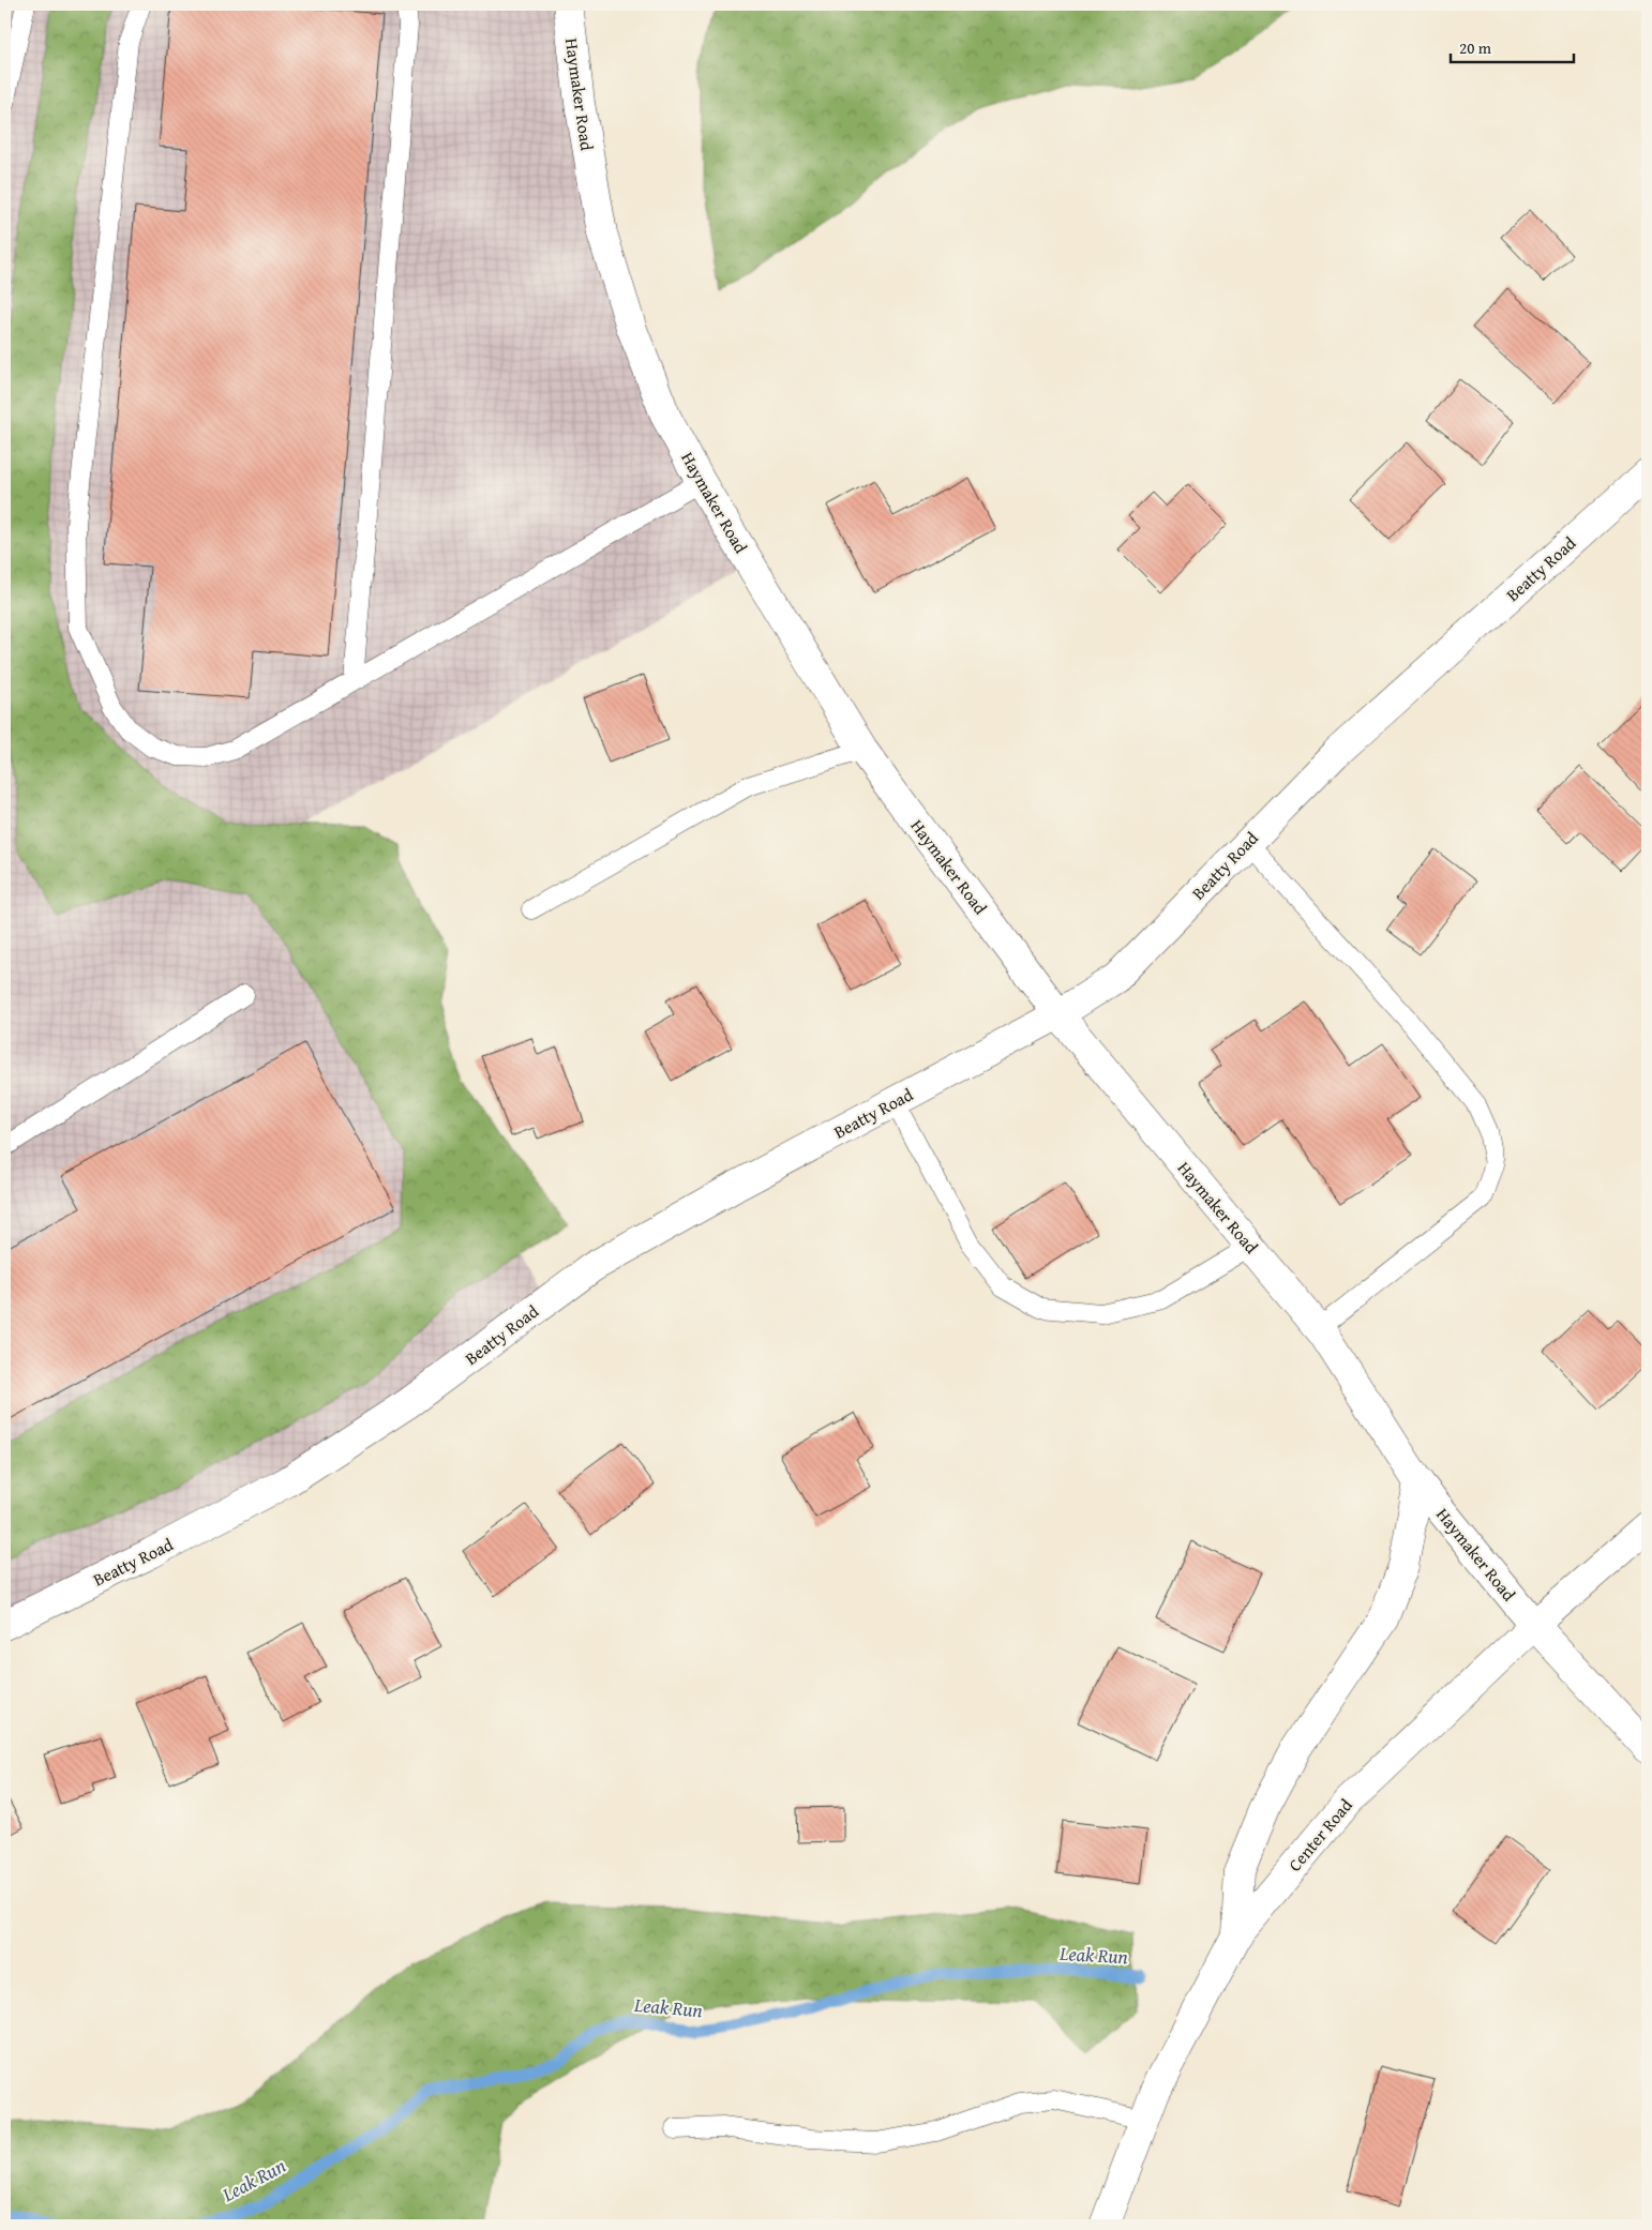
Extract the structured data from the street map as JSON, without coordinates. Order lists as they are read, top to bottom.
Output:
{
  "streets": {
    "street": ["Haymaker Road", "Beatty Road", "Center Road"]
  },
  "crossings": [
    ["Haymaker Road", "Beatty Road"],
    ["Haymaker Road", "Center Road"]
  ],
  "water": ["Leak Run"],
  "scale_bar": "20 m"
}
